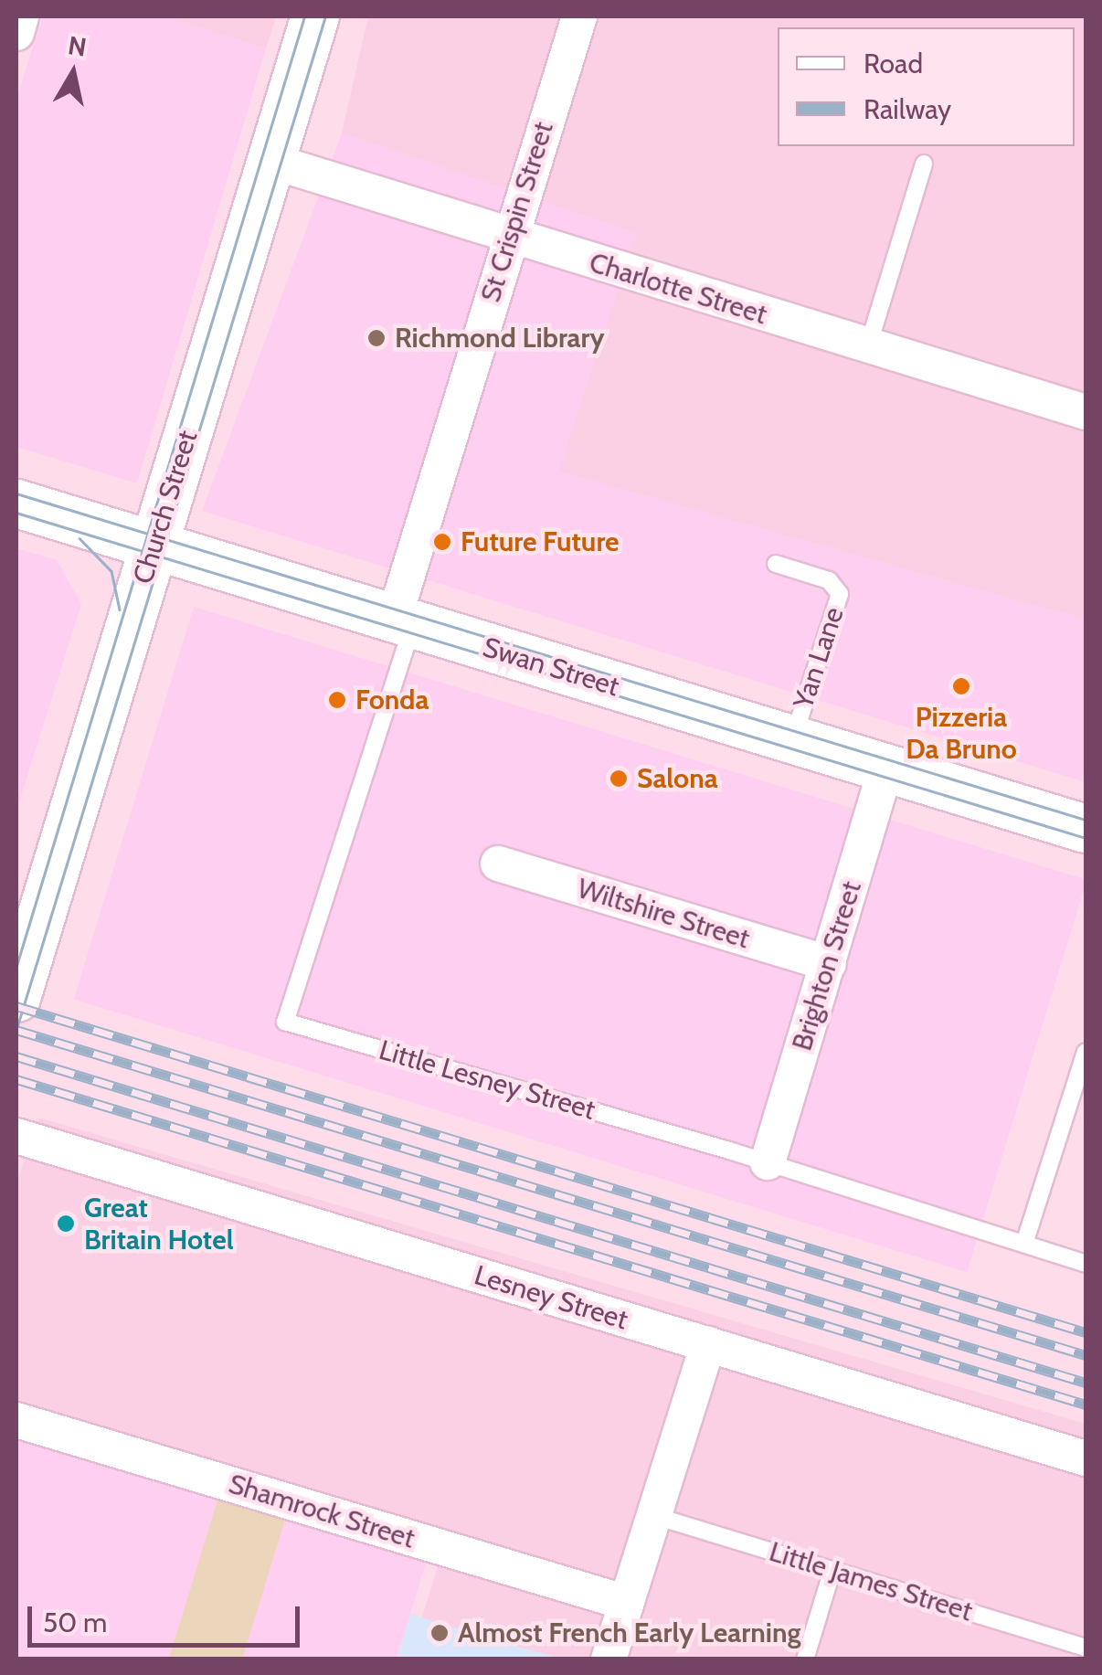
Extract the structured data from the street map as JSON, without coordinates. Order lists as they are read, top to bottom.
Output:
{
  "streets": {
    "main road": ["Church Street", "Swan Street"],
    "street": [
      "St Crispin Street",
      "Charlotte Street",
      "Wiltshire Street",
      "Brighton Street",
      "Lesney Street",
      "Shamrock Street"
    ],
    "lane": ["Yan Lane", "Little Lesney Street", "Little James Street"]
  },
  "crossings": [
    ["St Crispin Street", "Charlotte Street"],
    ["St Crispin Street", "Swan Street"],
    ["St Crispin Street", "Little Lesney Street"],
    ["Charlotte Street", "Church Street"],
    ["Church Street", "Swan Street"],
    ["Yan Lane", "Swan Street"],
    ["Swan Street", "Brighton Street"],
    ["Swan Street", "Little Lesney Street"],
    ["Wiltshire Street", "Brighton Street"],
    ["Brighton Street", "Little Lesney Street"]
  ],
  "places": [
    "Richmond Library",
    "Future Future",
    "Pizzeria Da Bruno",
    "Fonda",
    "Salona",
    "Great Britain Hotel",
    "Almost French Early Learning"
  ],
  "legend": ["Road", "Railway"],
  "scale_bar": "50 m",
  "north": "top"
}
